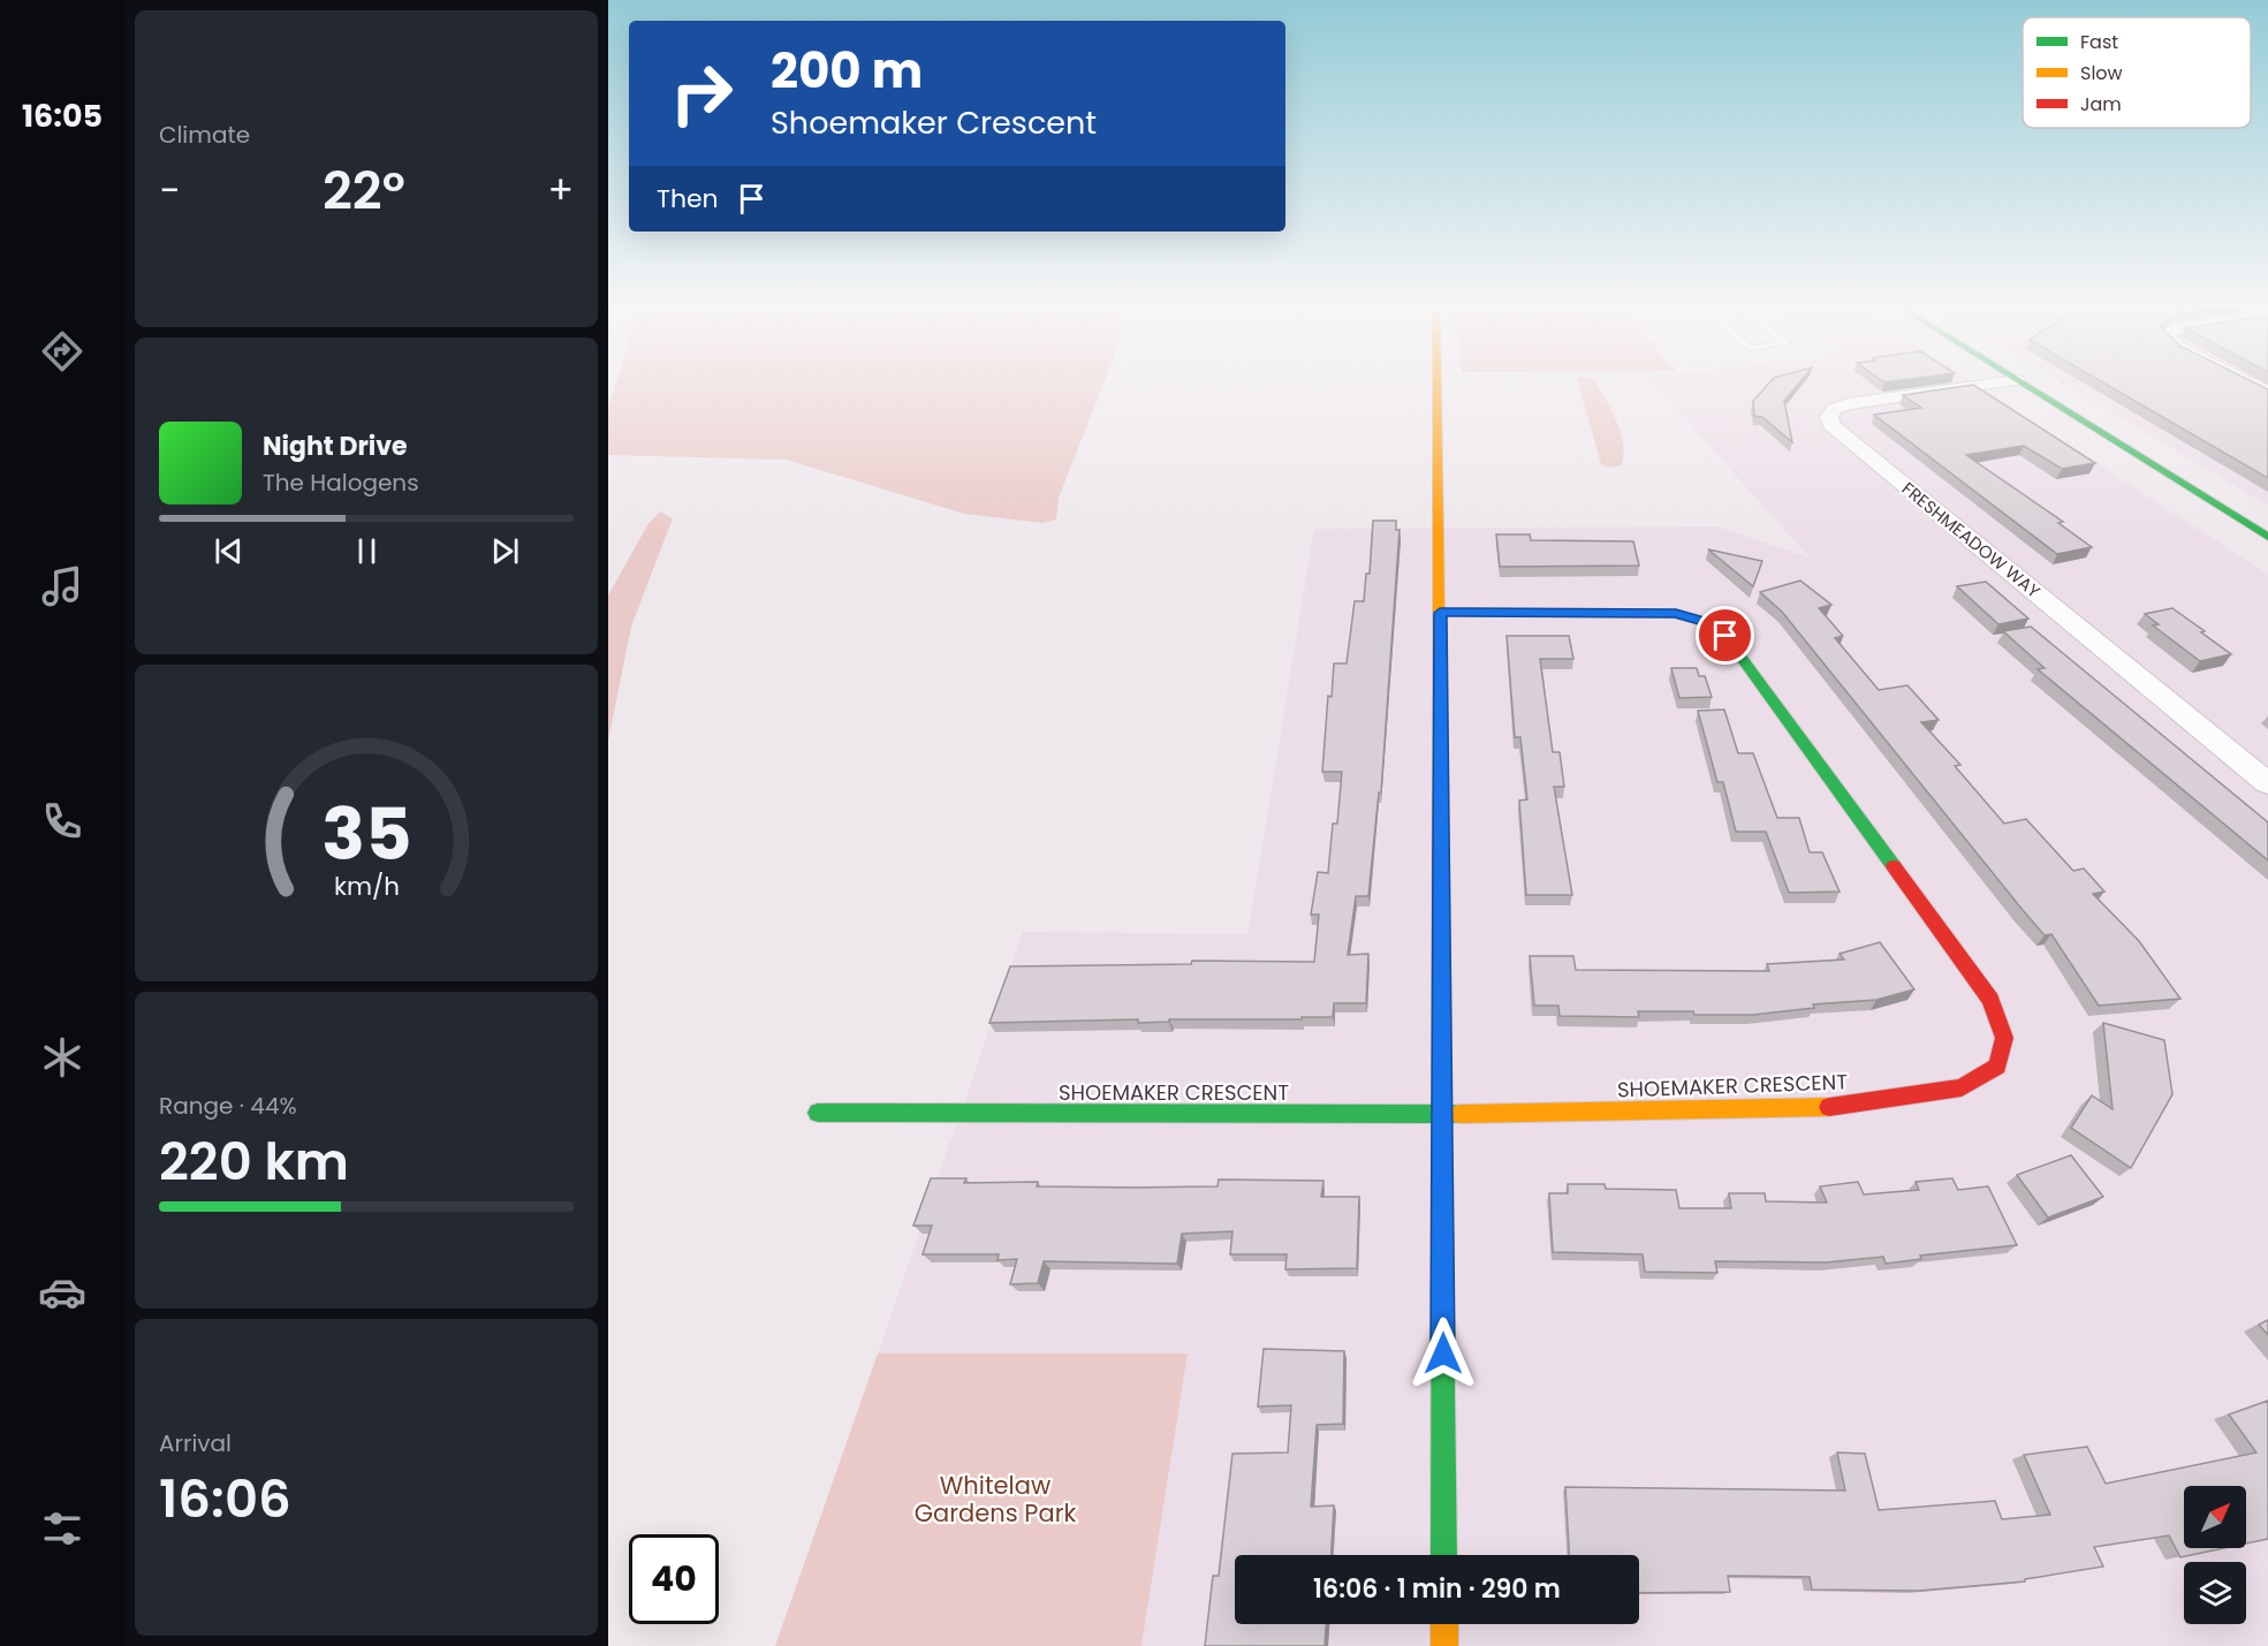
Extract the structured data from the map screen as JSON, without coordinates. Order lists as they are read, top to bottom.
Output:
{
  "streets": {
    "street": ["FRESHMEADOW WAY", "SHOEMAKER CRESCENT"]
  },
  "parks": ["Whitelaw Gardens Park"],
  "legend": ["Fast", "Slow", "Jam"],
  "north": "top right",
  "page": {
    "tabs": "16:05",
    "tile": [
      "Climate",
      ["Range · 44%", "220 km"],
      ["Arrival", "16:06"]
    ],
    "turn": ["200 m", "Shoemaker Crescent"],
    "heat": ["−", "22°", "+"],
    "then": "Then",
    "song": ["Night Drive", "The Halogens"],
    "limit": "40",
    "trip": "16:06 · 1 min · 290 m",
    "gauge": ["35", "km/h"]
  }
}
